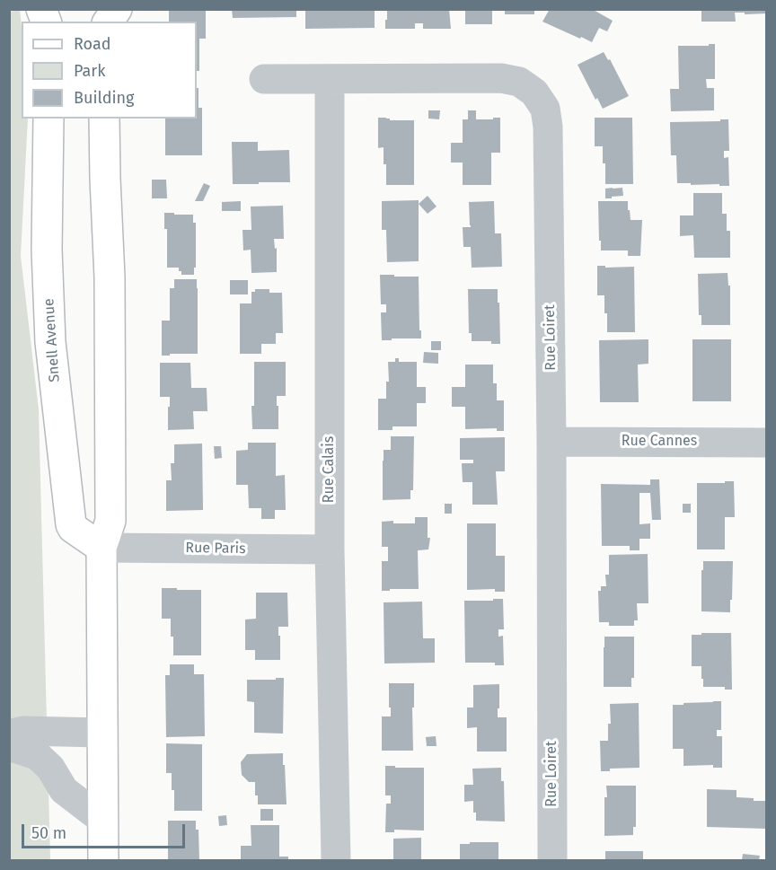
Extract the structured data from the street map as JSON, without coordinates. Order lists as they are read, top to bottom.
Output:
{
  "streets": {
    "main road": ["Snell Avenue"],
    "street": [
      "Rue Loiret",
      "Rue Cannes",
      "Rue Calais",
      "Rue Paris"
    ]
  },
  "crossings": [
    ["Rue Loiret", "Rue Cannes"],
    ["Rue Loiret", "Rue Calais"],
    ["Snell Avenue", "Rue Paris"],
    ["Rue Calais", "Rue Paris"]
  ],
  "legend": ["Road", "Park", "Building"],
  "scale_bar": "50 m"
}
